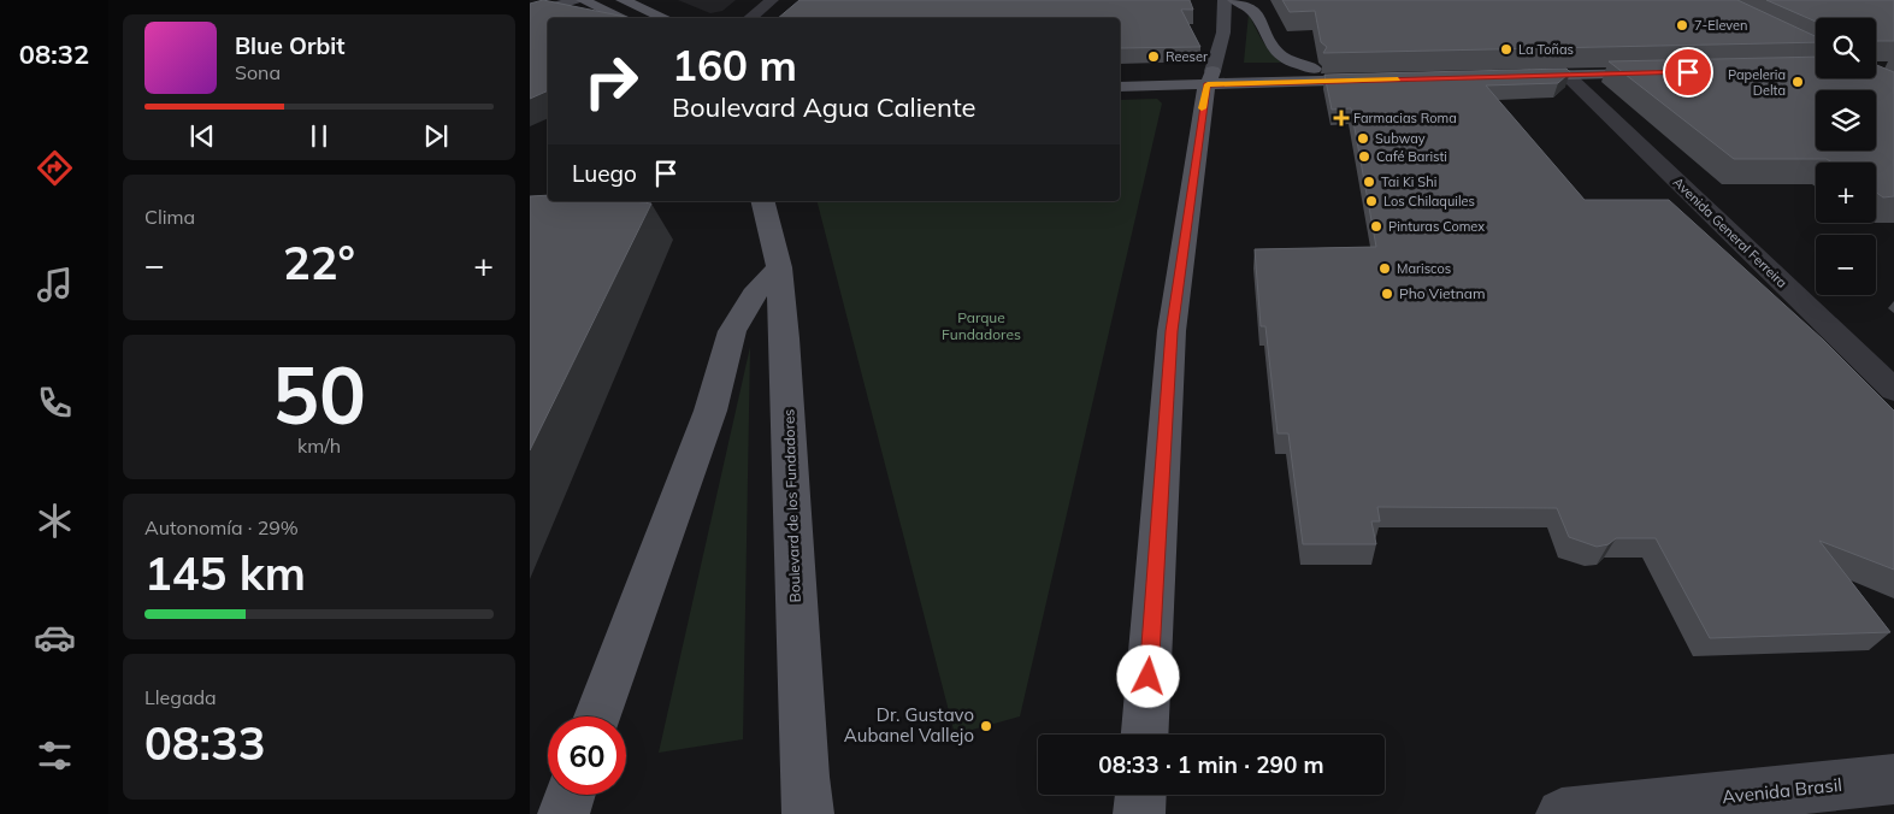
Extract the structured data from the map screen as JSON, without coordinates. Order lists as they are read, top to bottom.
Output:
{
  "streets": {
    "main road": ["Boulevard de los Fundadores", "Avenida Brasil"],
    "street": ["Avenida General Ferreira"]
  },
  "parks": ["Parque Fundadores"],
  "places": {
    "other": [
      "7-Eleven",
      "La Toñas",
      "Reeser",
      "Papeleria Delta",
      "Subway",
      "Café Baristi",
      "Tai Ki Shi",
      "Los Chilaquiles",
      "Pinturas Comex",
      "Mariscos",
      "Pho Vietnam",
      "Dr. Gustavo Aubanel Vallejo"
    ],
    "health": ["Farmacias Roma"]
  },
  "page": {
    "tabs": "08:32",
    "map_buttons": ["+", "−"],
    "turn": ["160 m", "Boulevard Agua Caliente"],
    "song": ["Blue Orbit", "Sona"],
    "then": "Luego",
    "tile": [
      "Clima",
      ["50", "km/h"],
      ["Autonomía · 29%", "145 km"],
      ["Llegada", "08:33"]
    ],
    "heat": ["−", "22°", "+"],
    "limit": "60",
    "trip": "08:33 · 1 min · 290 m"
  }
}
